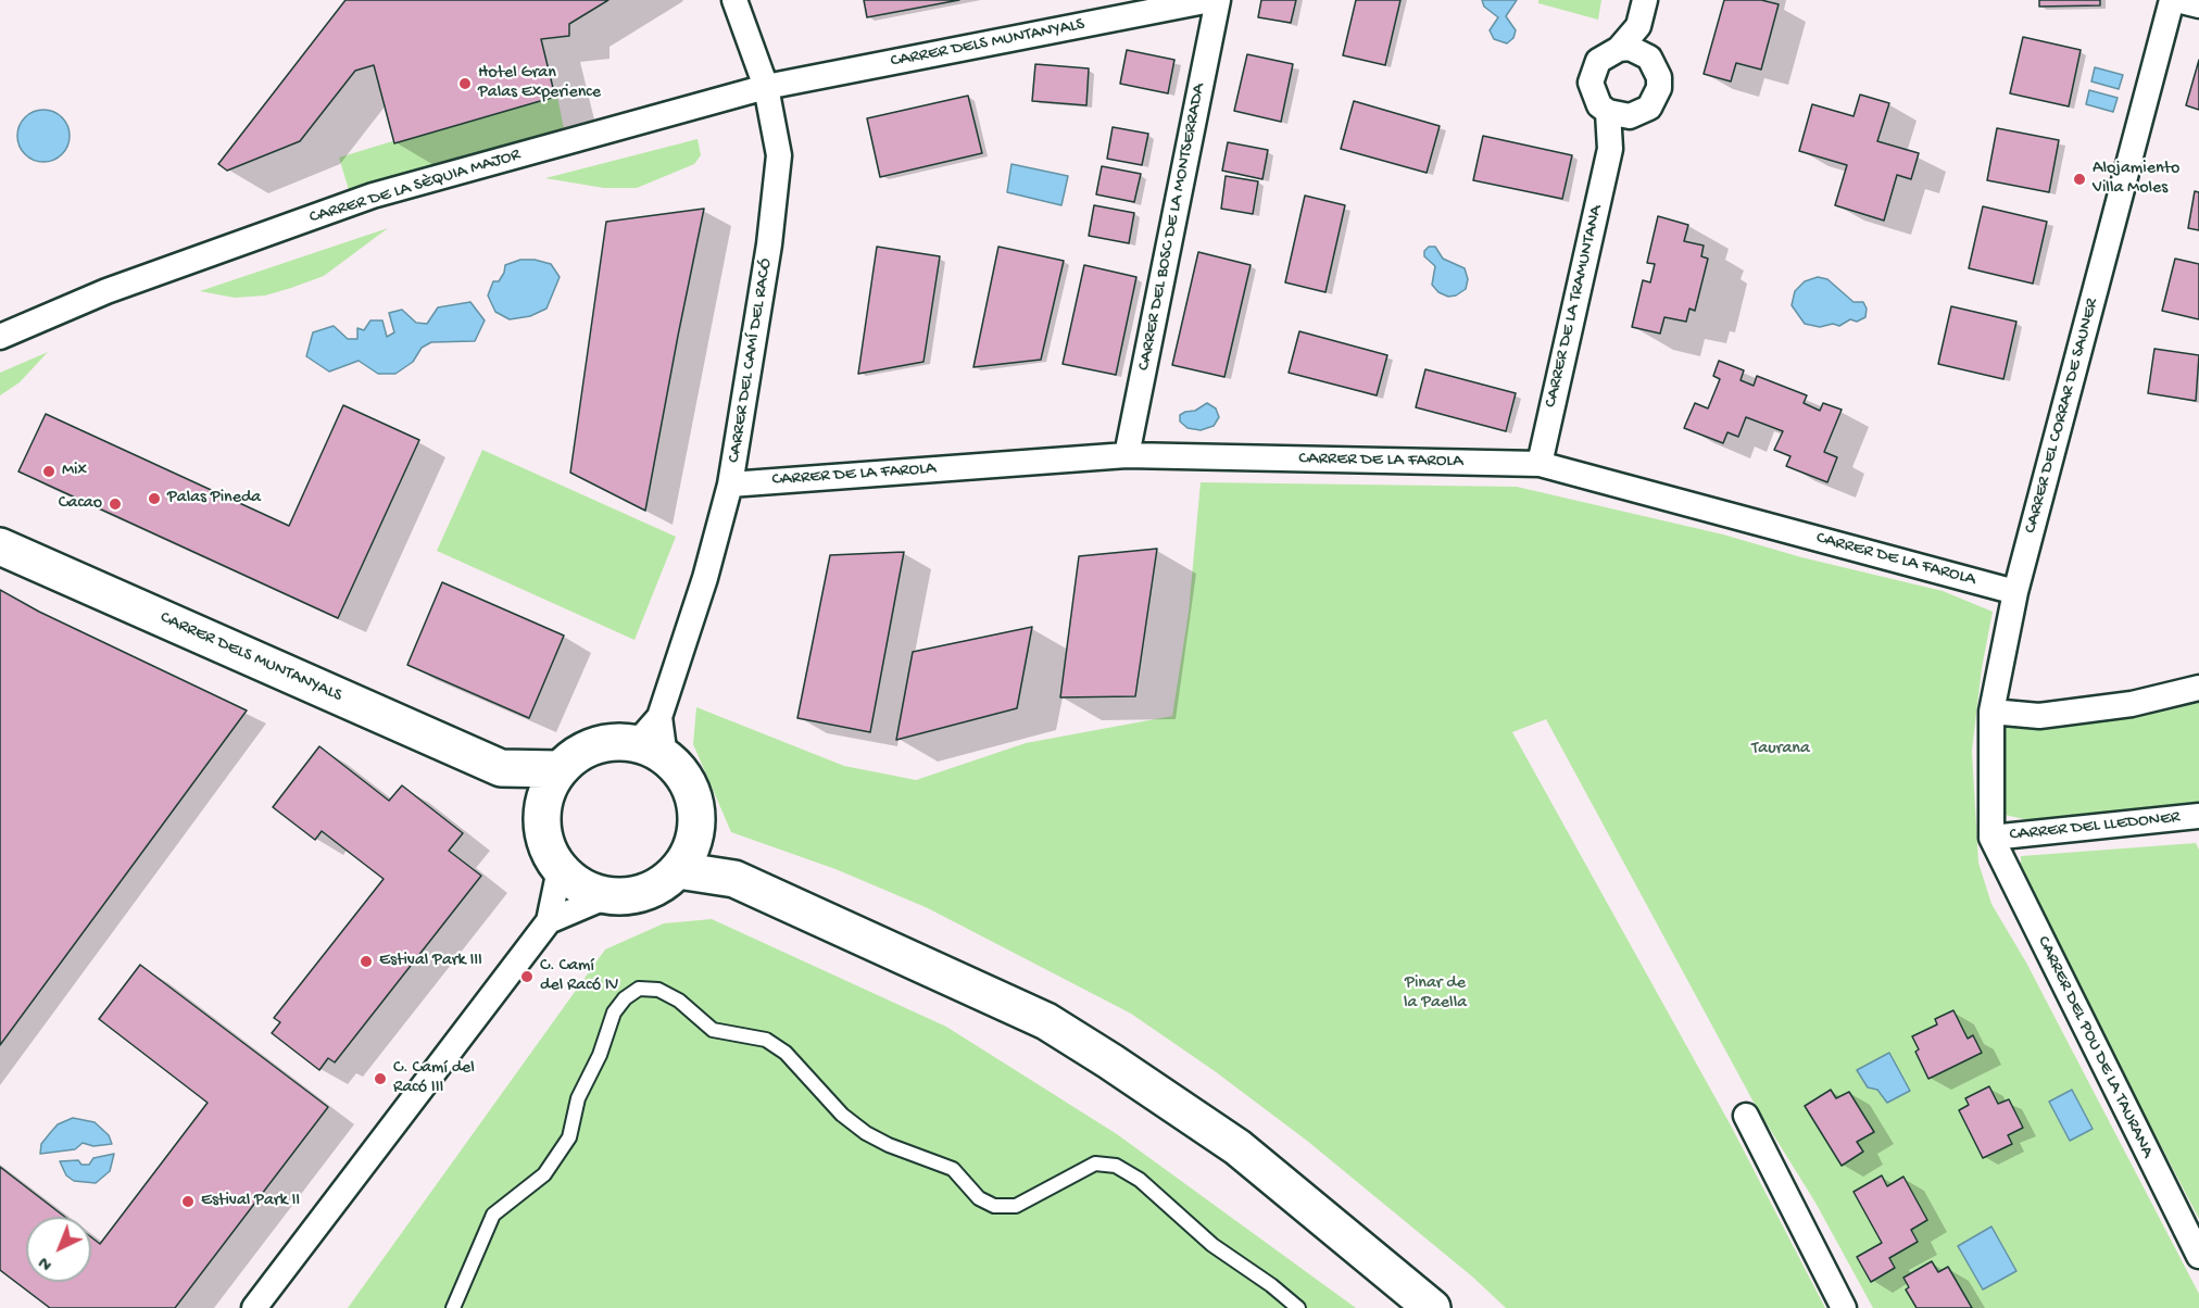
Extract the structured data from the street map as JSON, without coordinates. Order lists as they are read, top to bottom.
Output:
{
  "streets": {
    "street": [
      "CARRER DELS MUNTANYALS",
      "CARRER DE LA SÈQUIA MAJOR",
      "CARRER DEL BOSC DE LA MONTSERRADA",
      "CARRER DE LA TRAMUNTANA",
      "CARRER DEL CAMÍ DEL RACÓ",
      "CARRER DEL CORRAR DE SAUNER",
      "CARRER DE LA FAROLA",
      "CARRER DEL LLEDONER",
      "CARRER DEL POU DE LA TAURANA"
    ]
  },
  "crossings": [
    ["CARRER DELS MUNTANYALS", "CARRER DE LA SÈQUIA MAJOR"],
    ["CARRER DELS MUNTANYALS", "CARRER DEL CAMÍ DEL RACÓ"],
    ["CARRER DE LA SÈQUIA MAJOR", "CARRER DEL CAMÍ DEL RACÓ"],
    ["CARRER DEL BOSC DE LA MONTSERRADA", "CARRER DE LA FAROLA"],
    ["CARRER DE LA TRAMUNTANA", "CARRER DE LA FAROLA"],
    ["CARRER DEL CAMÍ DEL RACÓ", "CARRER DE LA FAROLA"],
    ["CARRER DEL CORRAR DE SAUNER", "CARRER DE LA FAROLA"],
    ["CARRER DEL CORRAR DE SAUNER", "CARRER DEL LLEDONER"],
    ["CARRER DEL CORRAR DE SAUNER", "CARRER DEL POU DE LA TAURANA"],
    ["CARRER DEL LLEDONER", "CARRER DEL POU DE LA TAURANA"]
  ],
  "parks": ["Taurana", "Pinar de la Paella"],
  "places": [
    "Hotel Gran Palas Experience",
    "Alojamiento Villa Moles",
    "Mix",
    "Palas Pineda",
    "Cacao",
    "Estival Park III",
    "C. Camí del Racó IV",
    "C. Camí del Racó III",
    "Estival Park II"
  ],
  "north": "bottom left"
}
